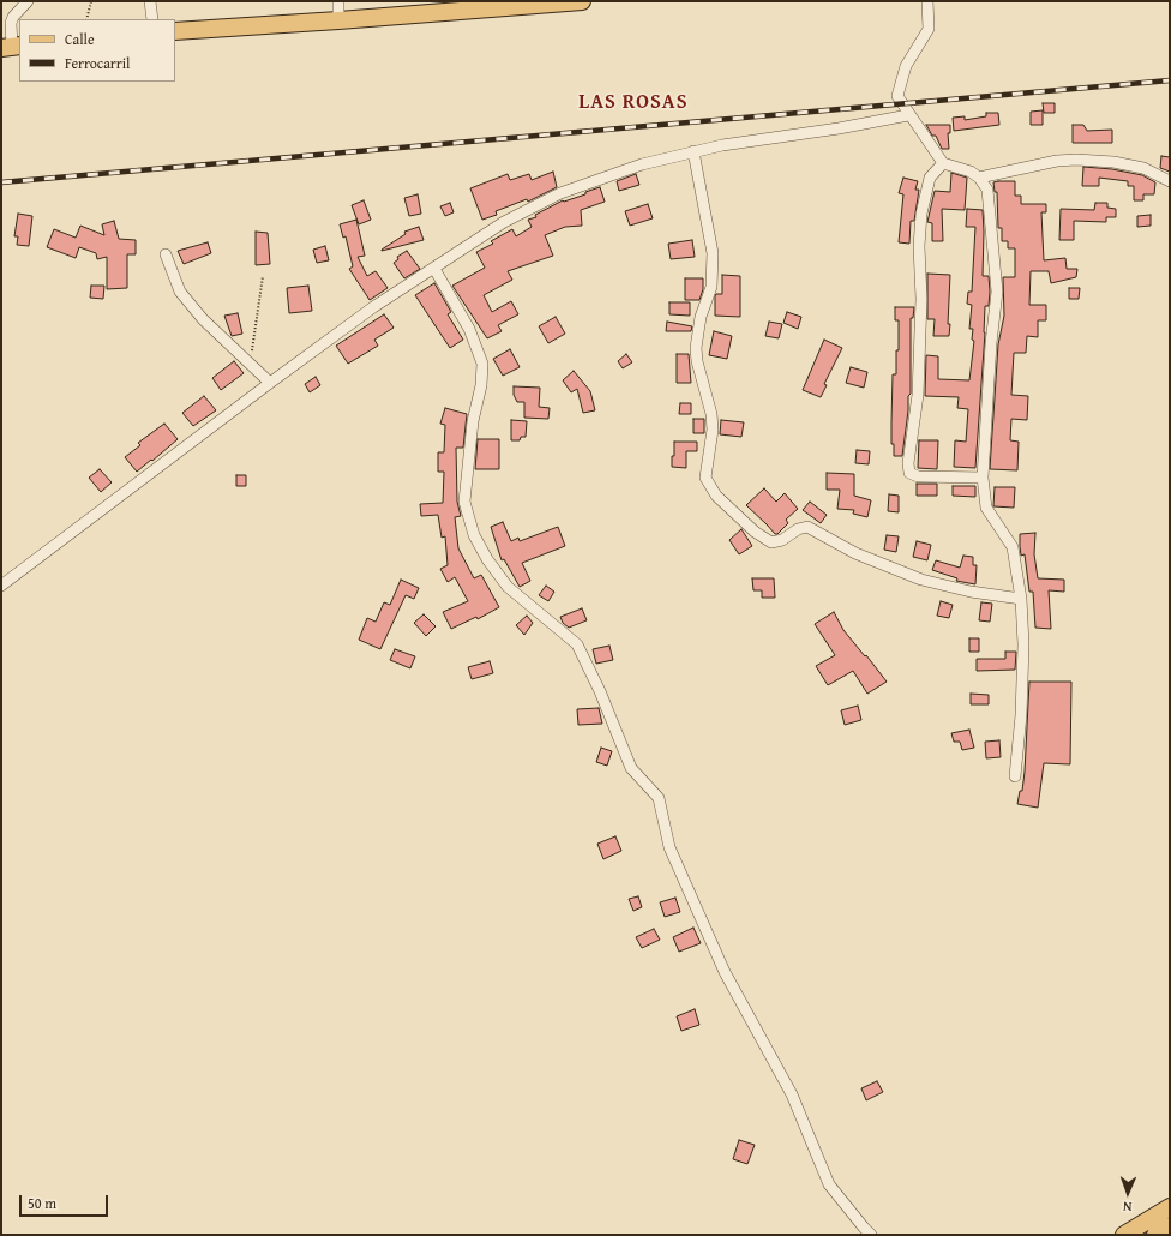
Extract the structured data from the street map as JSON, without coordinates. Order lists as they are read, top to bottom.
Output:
{
  "districts": ["LAS ROSAS"],
  "legend": ["Calle", "Ferrocarril"],
  "scale_bar": "50 m",
  "north": "bottom"
}
